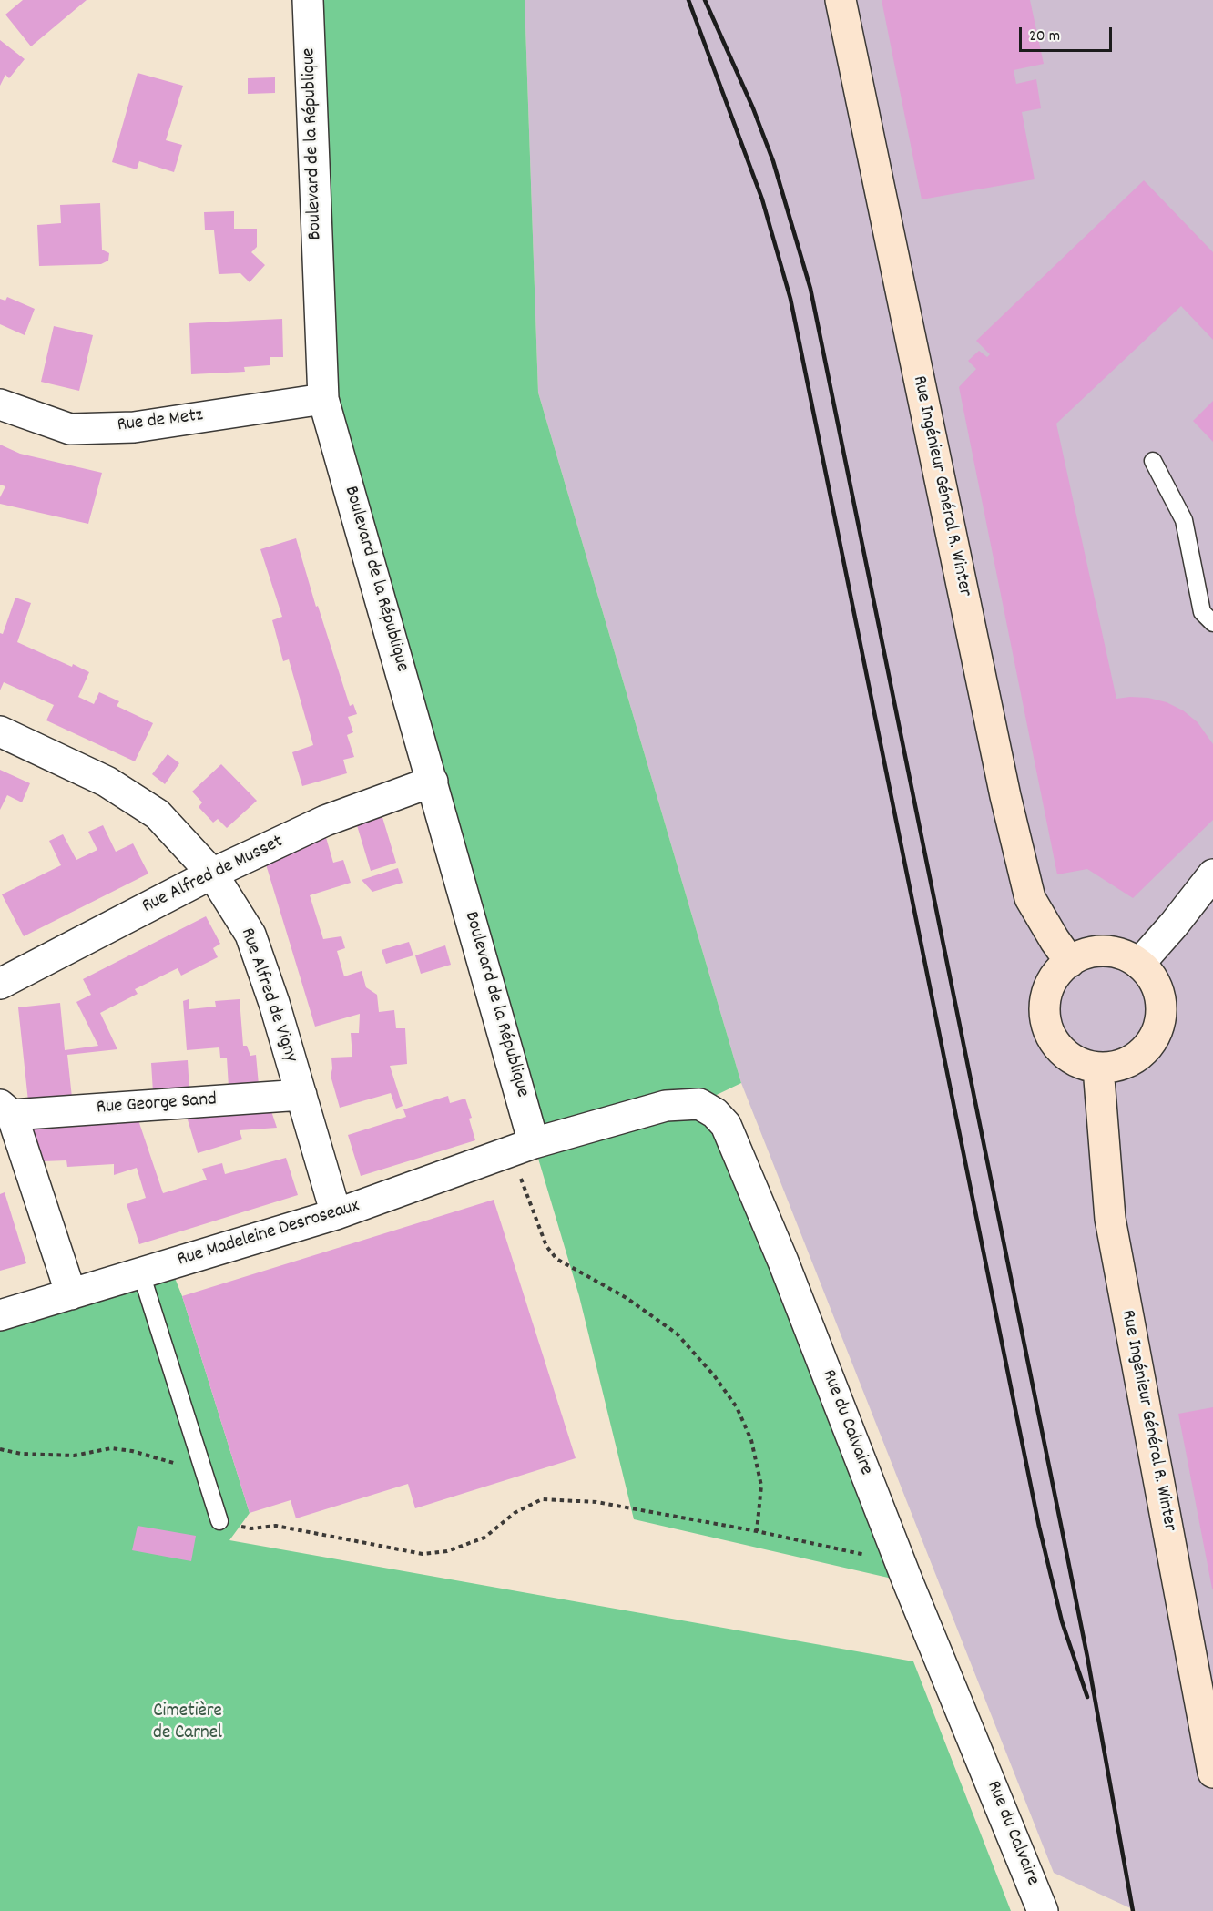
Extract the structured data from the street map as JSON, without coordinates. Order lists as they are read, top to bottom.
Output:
{
  "streets": {
    "street": [
      "Boulevard de la République",
      "Rue de Metz",
      "Rue Ingénieur Général R. Winter",
      "Rue Alfred de Musset",
      "Rue Alfred de Vigny",
      "Rue George Sand",
      "Rue Madeleine Desroseaux",
      "Rue du Calvaire"
    ]
  },
  "crossings": [
    ["Boulevard de la République", "Rue de Metz"],
    ["Boulevard de la République", "Rue Alfred de Musset"],
    ["Boulevard de la République", "Rue Madeleine Desroseaux"],
    ["Boulevard de la République", "Rue du Calvaire"],
    ["Rue Alfred de Musset", "Rue Alfred de Vigny"],
    ["Rue Alfred de Vigny", "Rue George Sand"],
    ["Rue Alfred de Vigny", "Rue Madeleine Desroseaux"],
    ["Rue Madeleine Desroseaux", "Rue du Calvaire"]
  ],
  "parks": ["Cimetière de Carnel"],
  "scale_bar": "20 m"
}
